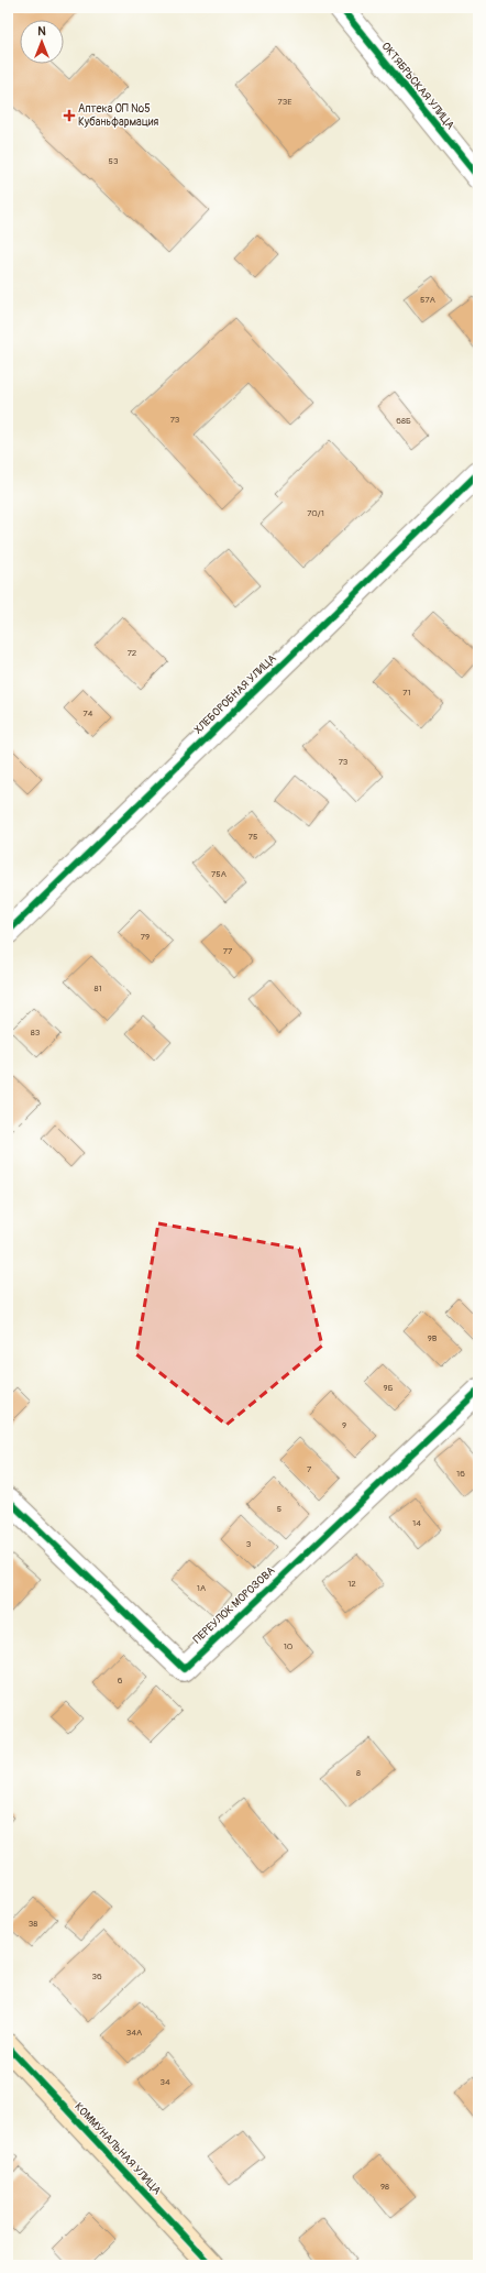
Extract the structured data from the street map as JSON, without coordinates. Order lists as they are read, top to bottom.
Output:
{
  "streets": {
    "street": [
      "ОКТЯБРЬСКАЯ УЛИЦА",
      "ХЛЕБОРОБНАЯ УЛИЦА",
      "ПЕРЕУЛОК МОРОЗОВА",
      "КОММУНАЛЬНАЯ УЛИЦА"
    ]
  },
  "places": {
    "health": ["Аптека ОП №5 Кубаньфармация"]
  },
  "house_numbers": [
    "73Е",
    "53",
    "57А",
    "73",
    "68Б",
    "70/1",
    "72",
    "71",
    "74",
    "73",
    "75",
    "75А",
    "79",
    "77",
    "81",
    "83",
    "9В",
    "9Б",
    "9",
    "7",
    "16",
    "5",
    "14",
    "3",
    "12",
    "1А",
    "10",
    "6",
    "8",
    "38",
    "36",
    "34А",
    "34",
    "98"
  ],
  "north": "top"
}
